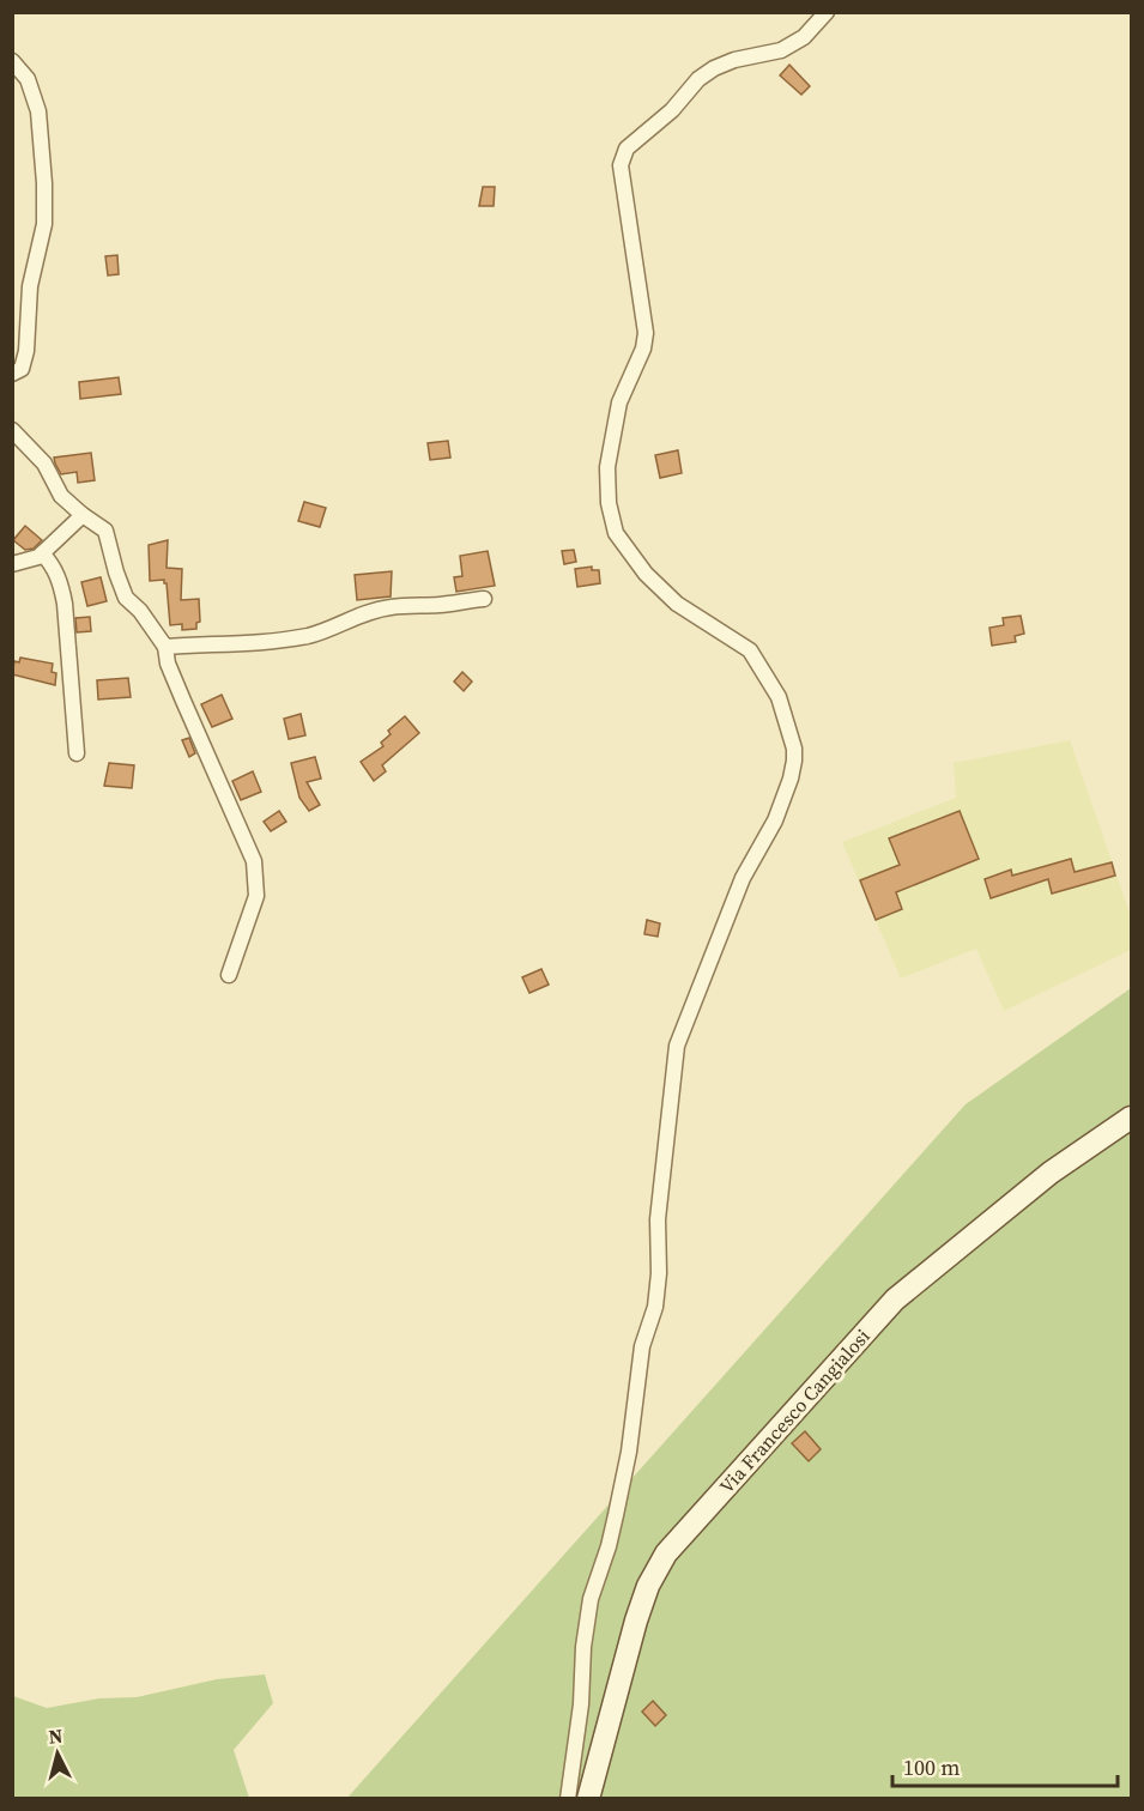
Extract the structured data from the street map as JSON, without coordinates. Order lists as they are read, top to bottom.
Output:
{
  "streets": {
    "street": ["Via Francesco Cangialosi"]
  },
  "scale_bar": "100 m",
  "north": "top"
}
